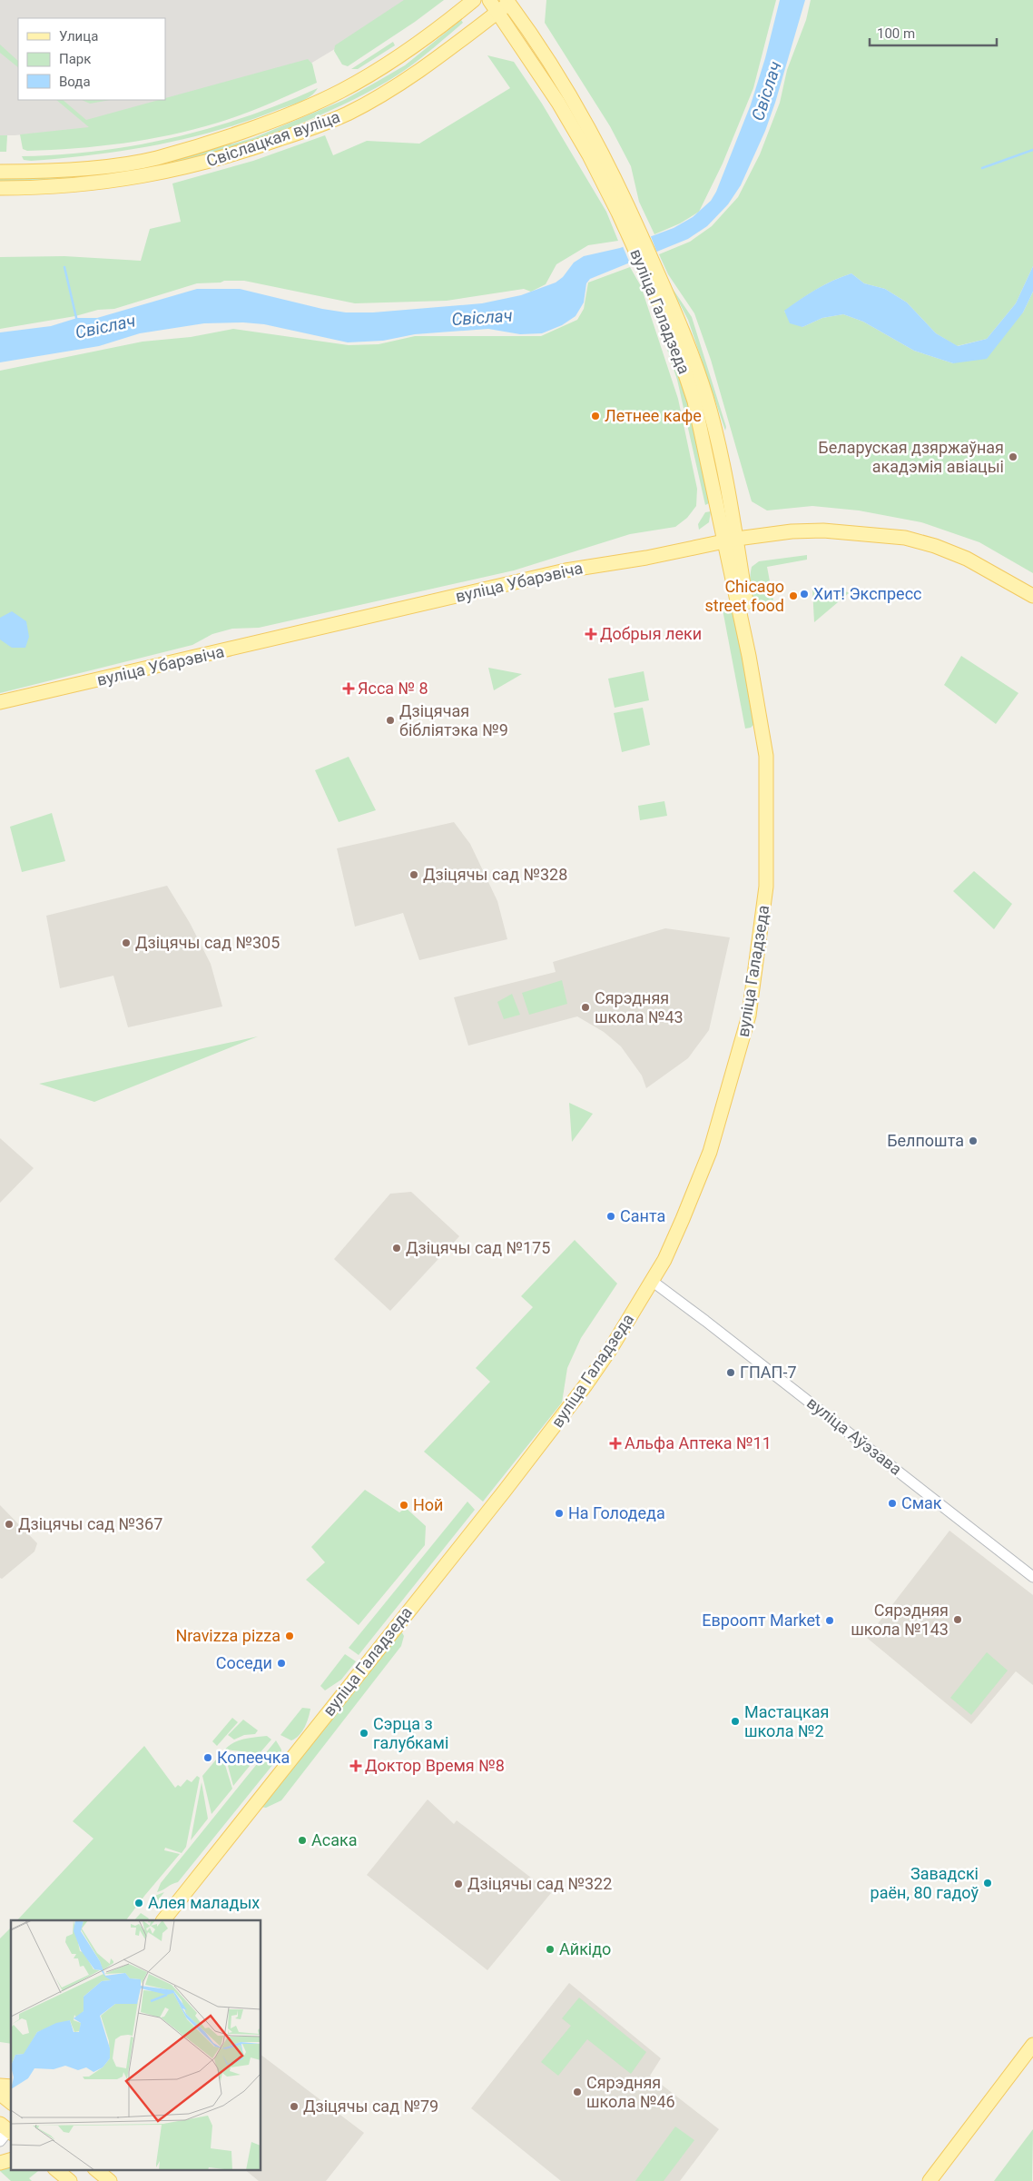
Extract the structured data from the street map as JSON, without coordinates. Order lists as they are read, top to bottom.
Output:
{
  "streets": {
    "main road": ["Свіслацкая вуліца", "вуліца Галадзеда", "вуліца Убарэвіча"],
    "street": ["вуліца Аўэзава"]
  },
  "crossings": [
    ["Свіслацкая вуліца", "вуліца Галадзеда"],
    ["вуліца Галадзеда", "вуліца Убарэвіча"],
    ["вуліца Галадзеда", "вуліца Аўэзава"]
  ],
  "water": ["Свіслач"],
  "places": {
    "other": [
      "Летнее кафе",
      "Беларуская дзяржаўная акадэмія авіацыі",
      "Хит! Экспресс",
      "Chicago street food",
      "Дзіцячая бібліятэка №9",
      "Дзіцячы сад №328",
      "Дзіцячы сад №305",
      "Сярэдняя школа №43",
      "Белпошта",
      "Санта",
      "Дзіцячы сад №175",
      "ГПАП-7",
      "Смак",
      "Ной",
      "На Голодеда",
      "Дзіцячы сад №367",
      "Сярэдняя школа №143",
      "Евроопт Market",
      "Nravizza pizza",
      "Соседи",
      "Мастацкая школа №2",
      "Сэрца з галубкамі",
      "Копеечка",
      "Асака",
      "Завадскі раён, 80 гадоў",
      "Дзіцячы сад №322",
      "Алея маладых",
      "Айкідо",
      "Сярэдняя школа №46",
      "Дзіцячы сад №79"
    ],
    "health": [
      "Добрыя леки",
      "Ясса № 8",
      "Альфа Аптека №11",
      "Доктор Время №8"
    ]
  },
  "legend": ["Улица", "Парк", "Вода"],
  "scale_bar": "100 m"
}
